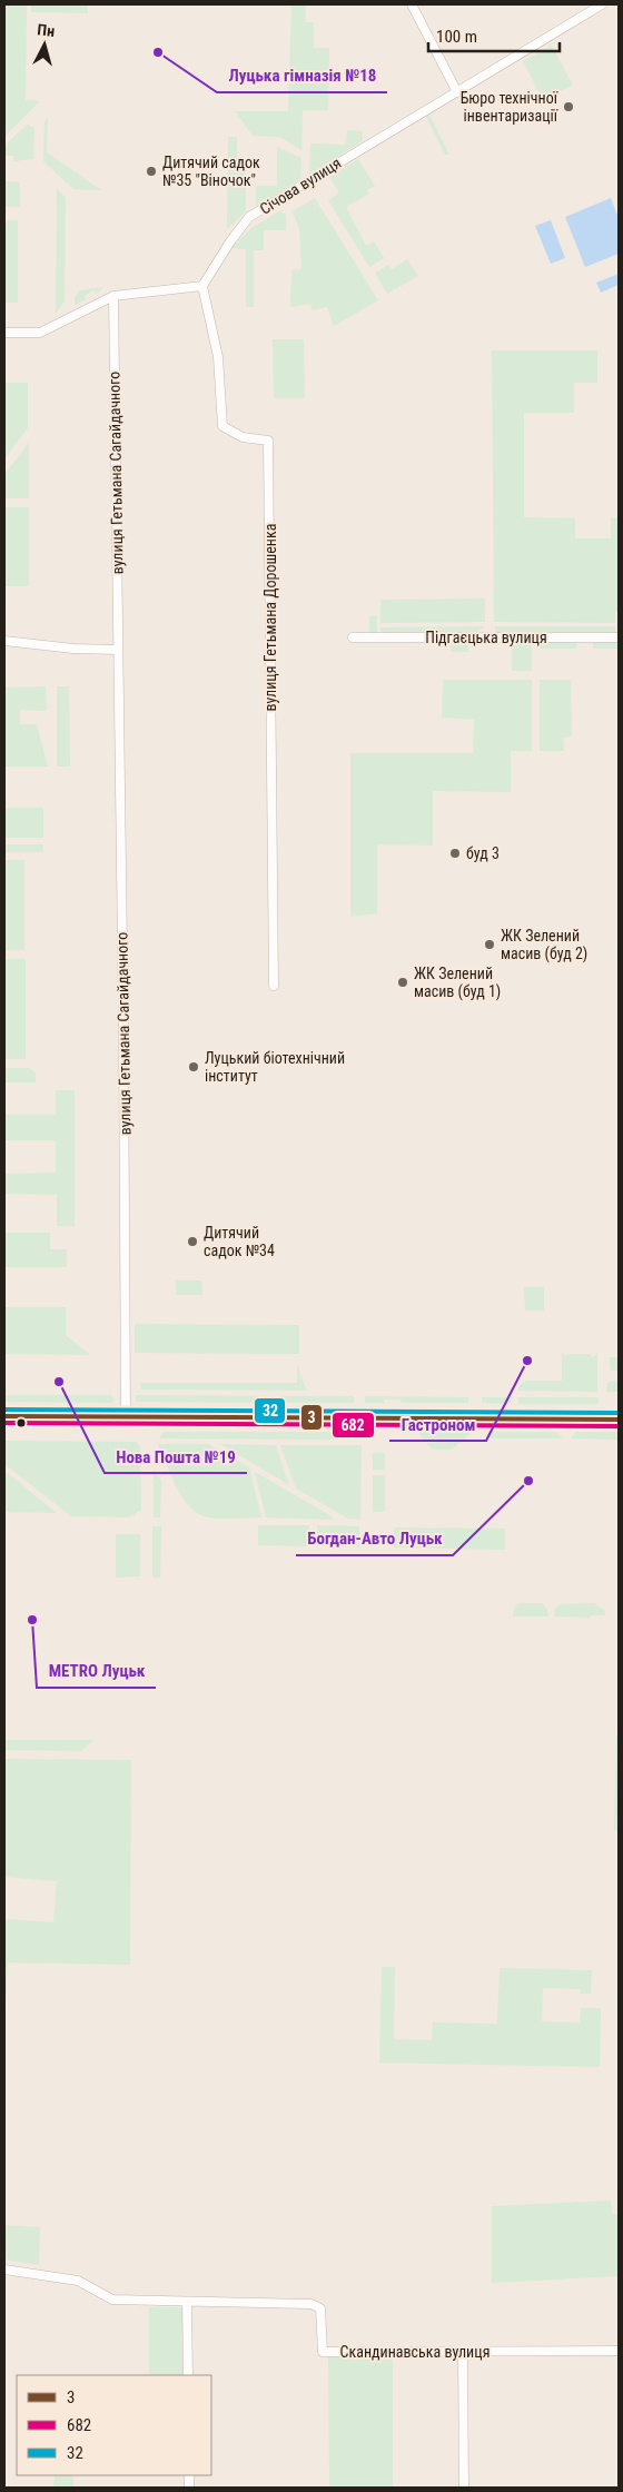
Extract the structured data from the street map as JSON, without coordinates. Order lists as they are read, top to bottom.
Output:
{
  "streets": {
    "street": [
      "Січова вулиця",
      "вулиця Гетьмана Сагайдачного",
      "вулиця Гетьмана Дорошенка",
      "Підгаєцька вулиця",
      "Скандинавська вулиця"
    ]
  },
  "crossings": [
    ["Січова вулиця", "вулиця Гетьмана Дорошенка"]
  ],
  "places": [
    "Луцька гімназія №18",
    "Бюро технічної інвентаризації",
    "Дитячий садок №35 \"Віночок\"",
    "буд 3",
    "ЖК Зелений масив (буд 2)",
    "ЖК Зелений масив (буд 1)",
    "Луцький біотехнічний інститут",
    "Дитячий садок №34",
    "Гастроном",
    "Нова Пошта №19",
    "Богдан-Авто Луцьк",
    "METRO Луцьк"
  ],
  "lines": ["transit line 32", "transit line 3", "transit line 682"],
  "legend": ["3", "682", "32"],
  "scale_bar": "100 m",
  "north": "top"
}
